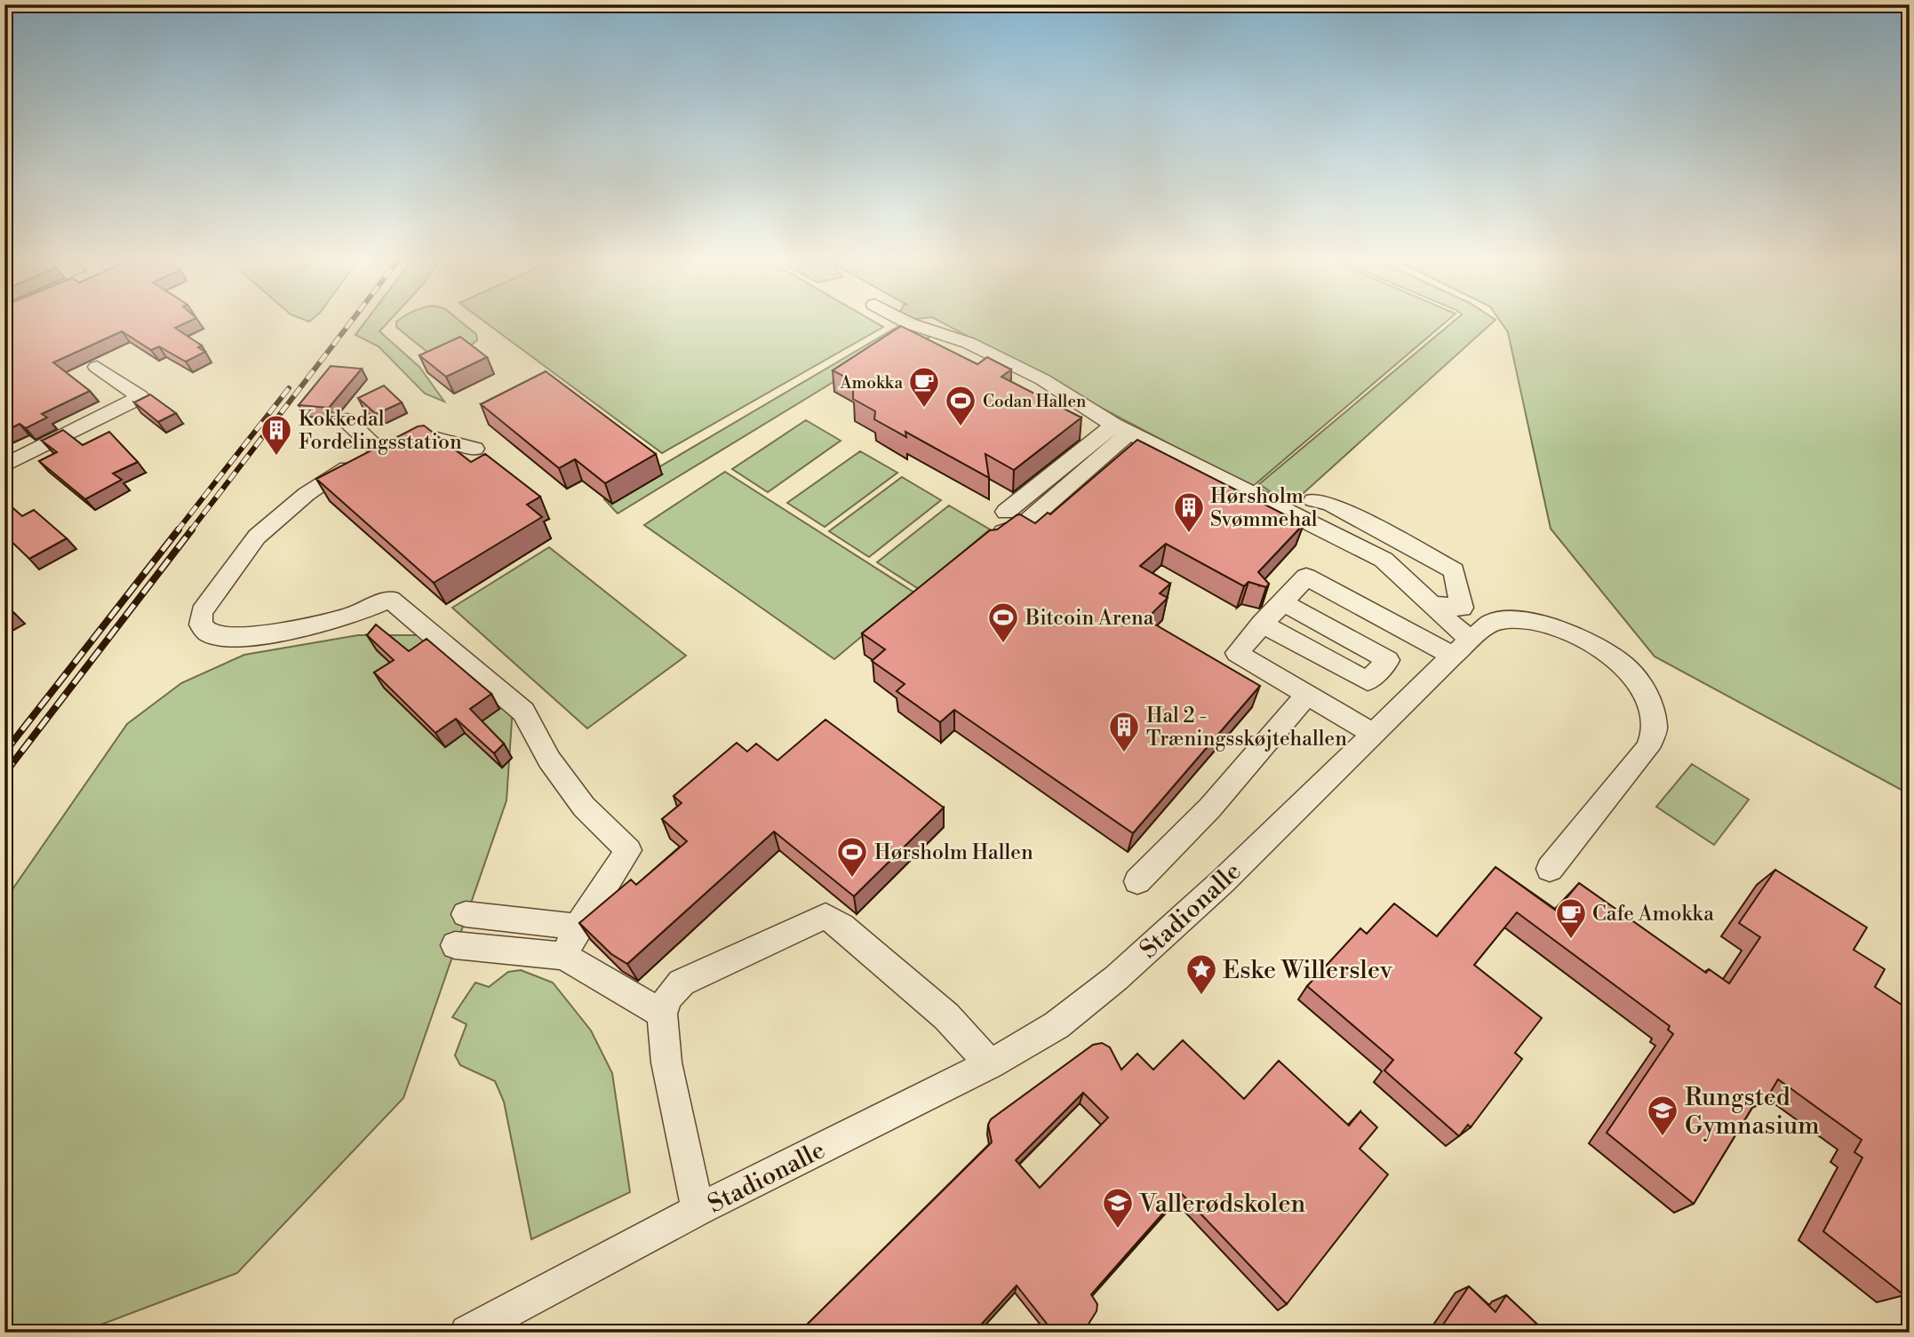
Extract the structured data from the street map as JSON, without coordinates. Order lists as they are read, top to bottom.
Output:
{
  "streets": {
    "street": ["Stadionalle"]
  },
  "places": {
    "cafe": ["Amokka", "Cafe Amokka"],
    "sports": ["Codan Hallen", "Bitcoin Arena", "Hørsholm Hallen"],
    "building": ["Kokkedal Fordelingsstation", "Hørsholm Svømmehal", "Hal 2 - Træningsskøjtehallen"],
    "place": ["Eske Willerslev"],
    "school or university": ["Rungsted Gymnasium", "Vallerødskolen"]
  }
}
